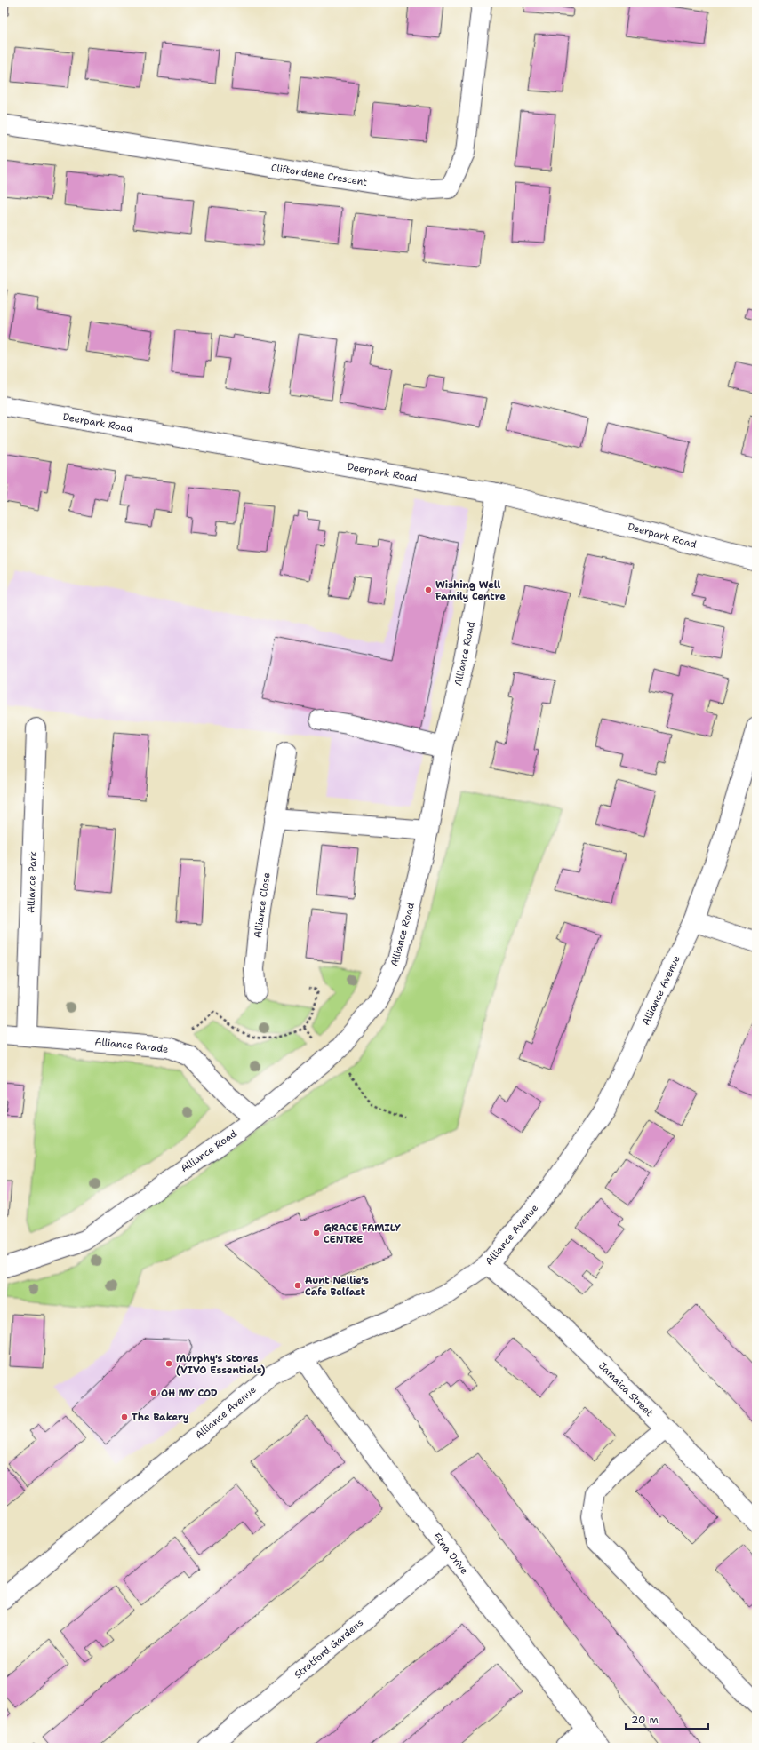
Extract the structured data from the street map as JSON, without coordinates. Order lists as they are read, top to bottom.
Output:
{
  "streets": {
    "street": [
      "Cliftondene Crescent",
      "Deerpark Road",
      "Alliance Road",
      "Alliance Park",
      "Alliance Close",
      "Alliance Avenue",
      "Alliance Parade",
      "Jamaica Street",
      "Etna Drive",
      "Stratford Gardens"
    ]
  },
  "crossings": [
    ["Deerpark Road", "Alliance Road"],
    ["Alliance Road", "Alliance Parade"],
    ["Alliance Park", "Alliance Parade"],
    ["Alliance Avenue", "Jamaica Street"],
    ["Alliance Avenue", "Etna Drive"],
    ["Etna Drive", "Stratford Gardens"]
  ],
  "places": [
    "Wishing Well Family Centre",
    "GRACE FAMILY CENTRE",
    "Aunt Nellie's Cafe Belfast",
    "Murphy's Stores (VIVO Essentials)",
    "OH MY COD",
    "The Bakery"
  ],
  "scale_bar": "20 m"
}
